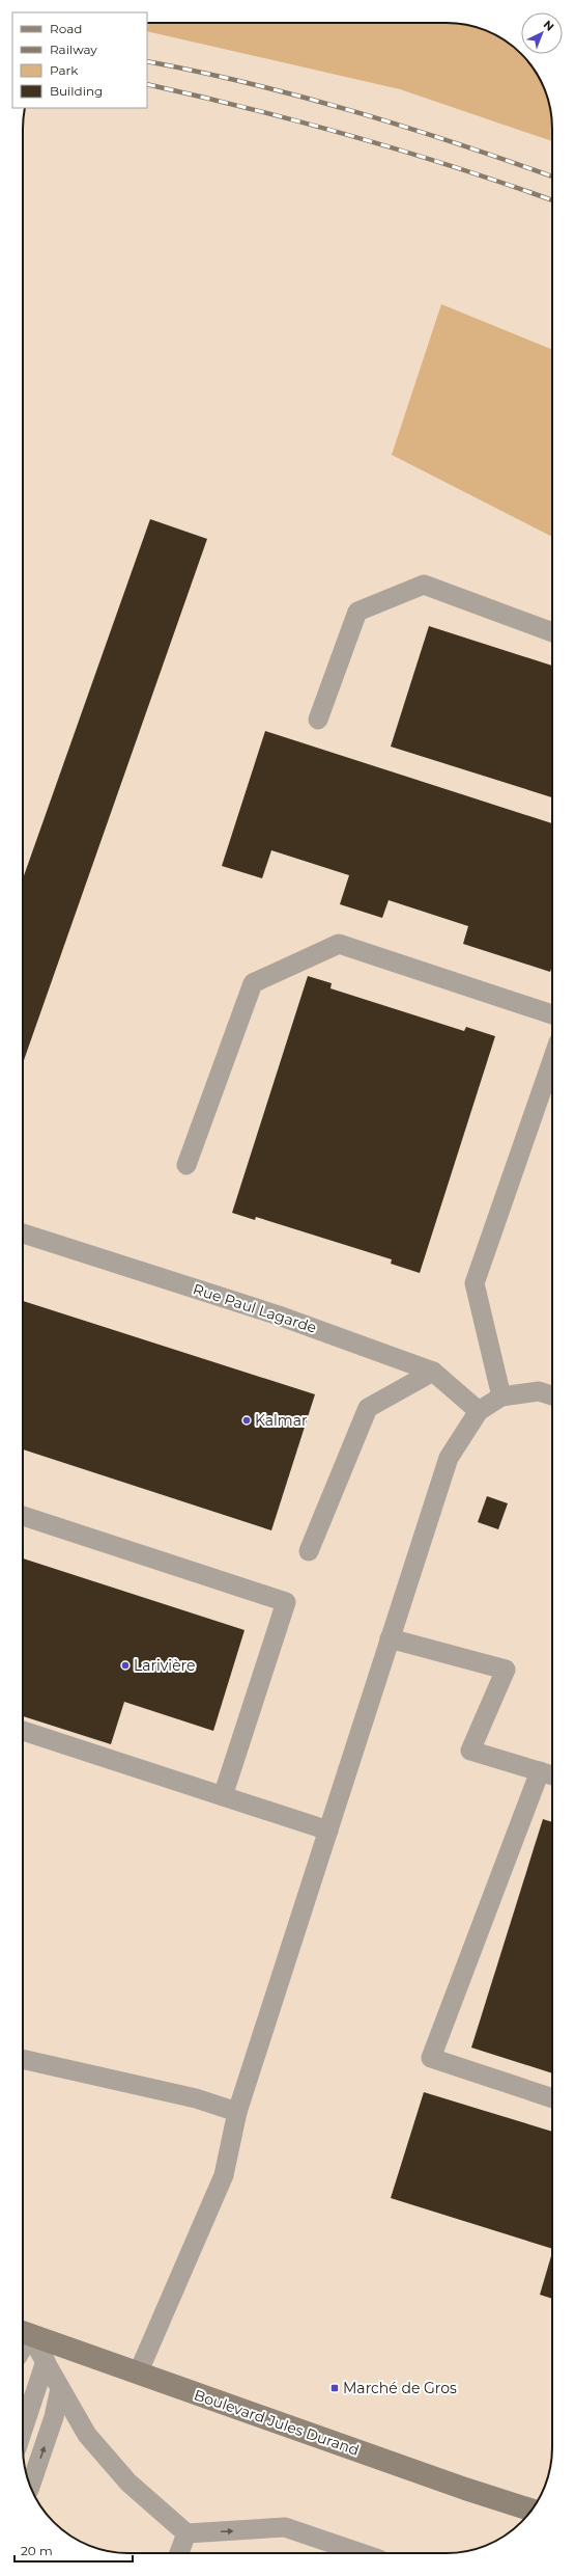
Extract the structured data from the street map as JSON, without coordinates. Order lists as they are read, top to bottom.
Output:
{
  "streets": {
    "main road": ["Boulevard Jules Durand"],
    "lane": ["Rue Paul Lagarde"]
  },
  "places": {
    "other": ["Kalmar", "Larivière"],
    "transit": ["Marché de Gros"]
  },
  "legend": [
    "Road",
    "Railway",
    "Park",
    "Building"
  ],
  "scale_bar": "20 m",
  "north": "top right"
}
